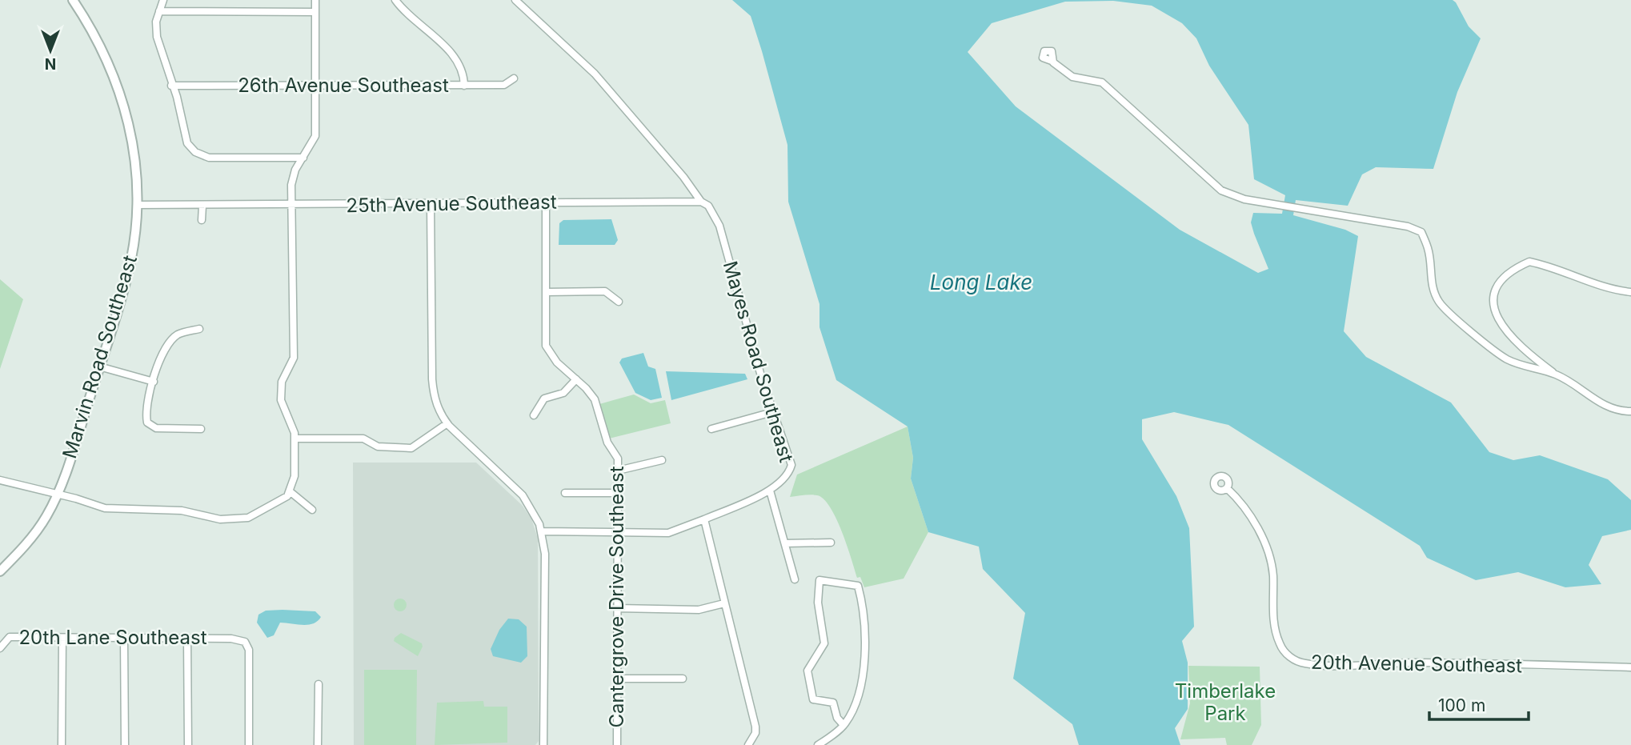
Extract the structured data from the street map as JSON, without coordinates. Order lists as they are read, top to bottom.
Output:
{
  "streets": {
    "street": [
      "26th Avenue Southeast",
      "25th Avenue Southeast",
      "Marvin Road Southeast",
      "Mayes Road Southeast",
      "Cantergrove Drive Southeast",
      "20th Lane Southeast",
      "20th Avenue Southeast"
    ]
  },
  "crossings": [
    ["25th Avenue Southeast", "Marvin Road Southeast"],
    ["25th Avenue Southeast", "Mayes Road Southeast"],
    ["25th Avenue Southeast", "Cantergrove Drive Southeast"],
    ["Mayes Road Southeast", "Cantergrove Drive Southeast"]
  ],
  "water": ["Long Lake"],
  "parks": ["Timberlake Park"],
  "scale_bar": "100 m",
  "north": "bottom"
}
